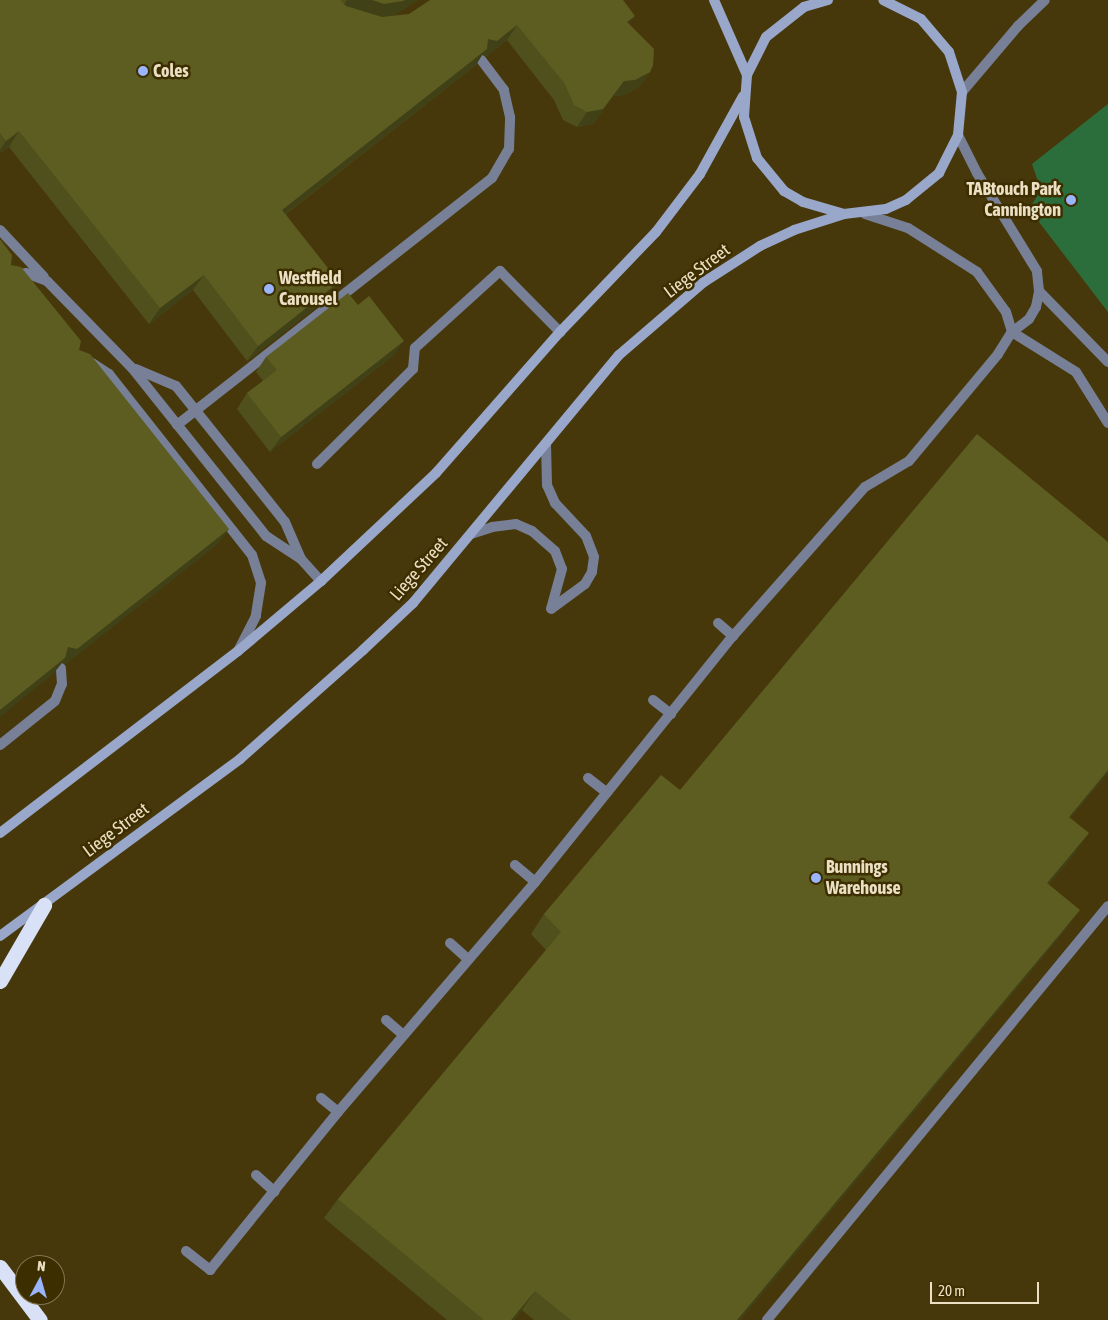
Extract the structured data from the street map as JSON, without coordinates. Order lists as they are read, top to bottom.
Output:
{
  "streets": {
    "street": ["Liege Street"]
  },
  "places": [
    "Coles",
    "TABtouch Park Cannington",
    "Westfield Carousel",
    "Bunnings Warehouse"
  ],
  "scale_bar": "20 m",
  "north": "top"
}
